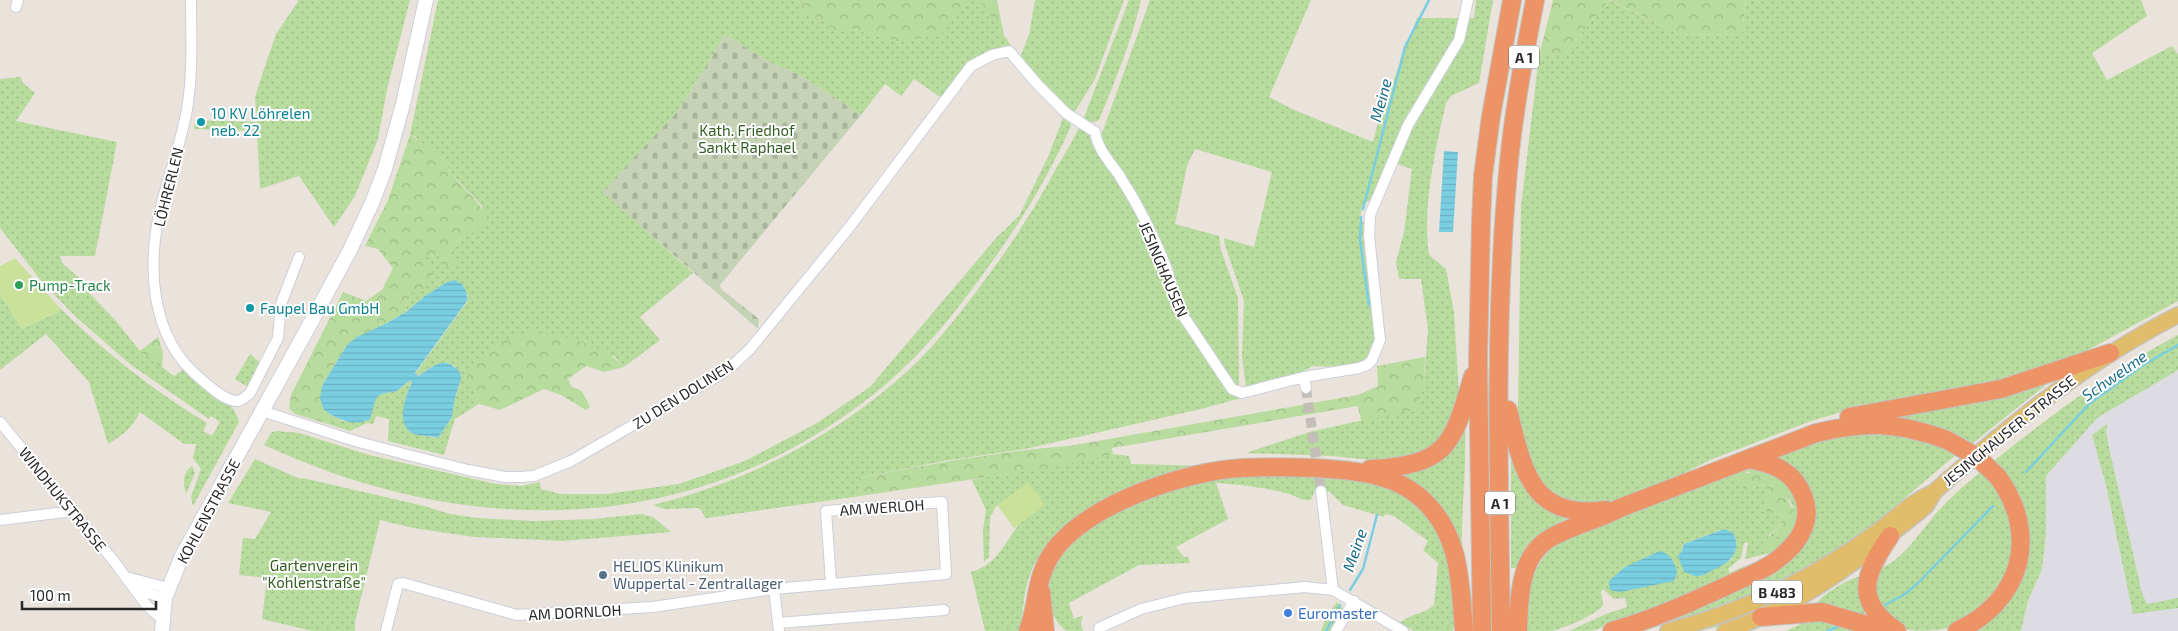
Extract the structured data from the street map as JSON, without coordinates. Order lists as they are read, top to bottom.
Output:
{
  "streets": {
    "highway": ["A 1"],
    "main road": ["JESINGHAUSER STRASSE", "KOHLENSTRASSE", "B 483"],
    "street": [
      "LÖHRERLEN",
      "JESINGHAUSEN",
      "ZU DEN DOLINEN",
      "WINDHUKSTRASSE",
      "AM WERLOH",
      "AM DORNLOH"
    ]
  },
  "crossings": [
    ["JESINGHAUSEN", "ZU DEN DOLINEN"],
    ["ZU DEN DOLINEN", "KOHLENSTRASSE"],
    ["JESINGHAUSER STRASSE", "B 483"],
    ["WINDHUKSTRASSE", "KOHLENSTRASSE"],
    ["AM WERLOH", "AM DORNLOH"]
  ],
  "water": ["Meine", "Schwelme"],
  "parks": ["Kath. Friedhof Sankt Raphael", "Gartenverein \"Kohlenstraße\""],
  "places": [
    "10 KV Löhrelen neb. 22",
    "Pump-Track",
    "Faupel Bau GmbH",
    "HELIOS Klinikum Wuppertal - Zentrallager",
    "Euromaster"
  ],
  "scale_bar": "100 m"
}
